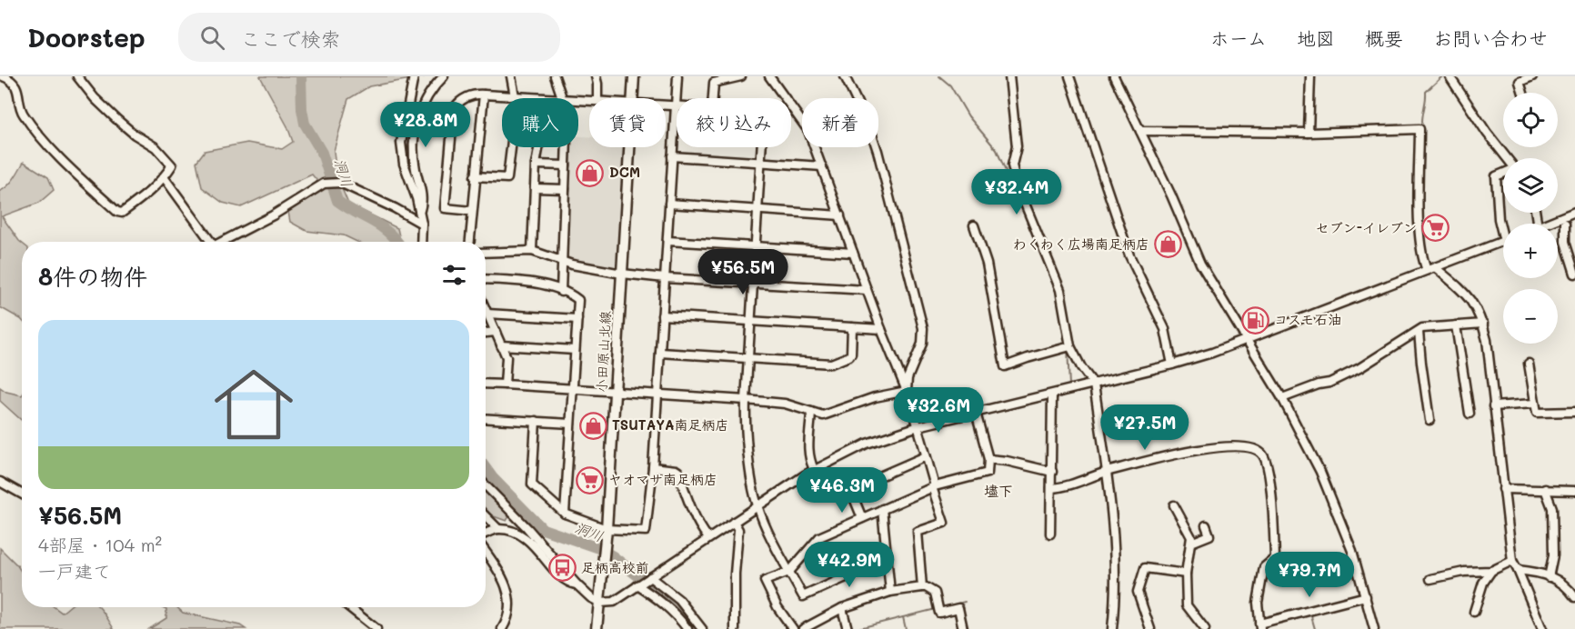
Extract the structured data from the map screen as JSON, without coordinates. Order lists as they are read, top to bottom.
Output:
{
  "streets": {
    "main road": ["小田原山北線"]
  },
  "districts": ["壗下"],
  "water": ["洞川"],
  "places": {
    "shop": ["DCM", "わくわく広場南足柄店", "TSUTAYA南足柄店"],
    "supermarket": ["セブン-イレブン", "ヤオマサ南足柄店"],
    "fuel station": ["コスモ石油"],
    "bus stop": ["足柄高校前"]
  },
  "page": {
    "header": "Doorstep",
    "search": "ここで検索",
    "nav": [
      "ホーム",
      "地図",
      "概要",
      "お問い合わせ"
    ],
    "map_buttons": ["+", "−"],
    "chip": [
      "購入",
      "賃貸",
      "絞り込み",
      "新着"
    ],
    "price": [
      "¥28.8M",
      "¥32.4M",
      "¥56.5M",
      "¥32.6M",
      "¥27.5M",
      "¥46.3M",
      "¥42.9M",
      "¥79.7M"
    ],
    "heading": "8件の物件",
    "list": [
      {
        "name": "¥56.5M",
        "note": "4部屋 · 104 m² · 一戸建て"
      }
    ]
  }
}
